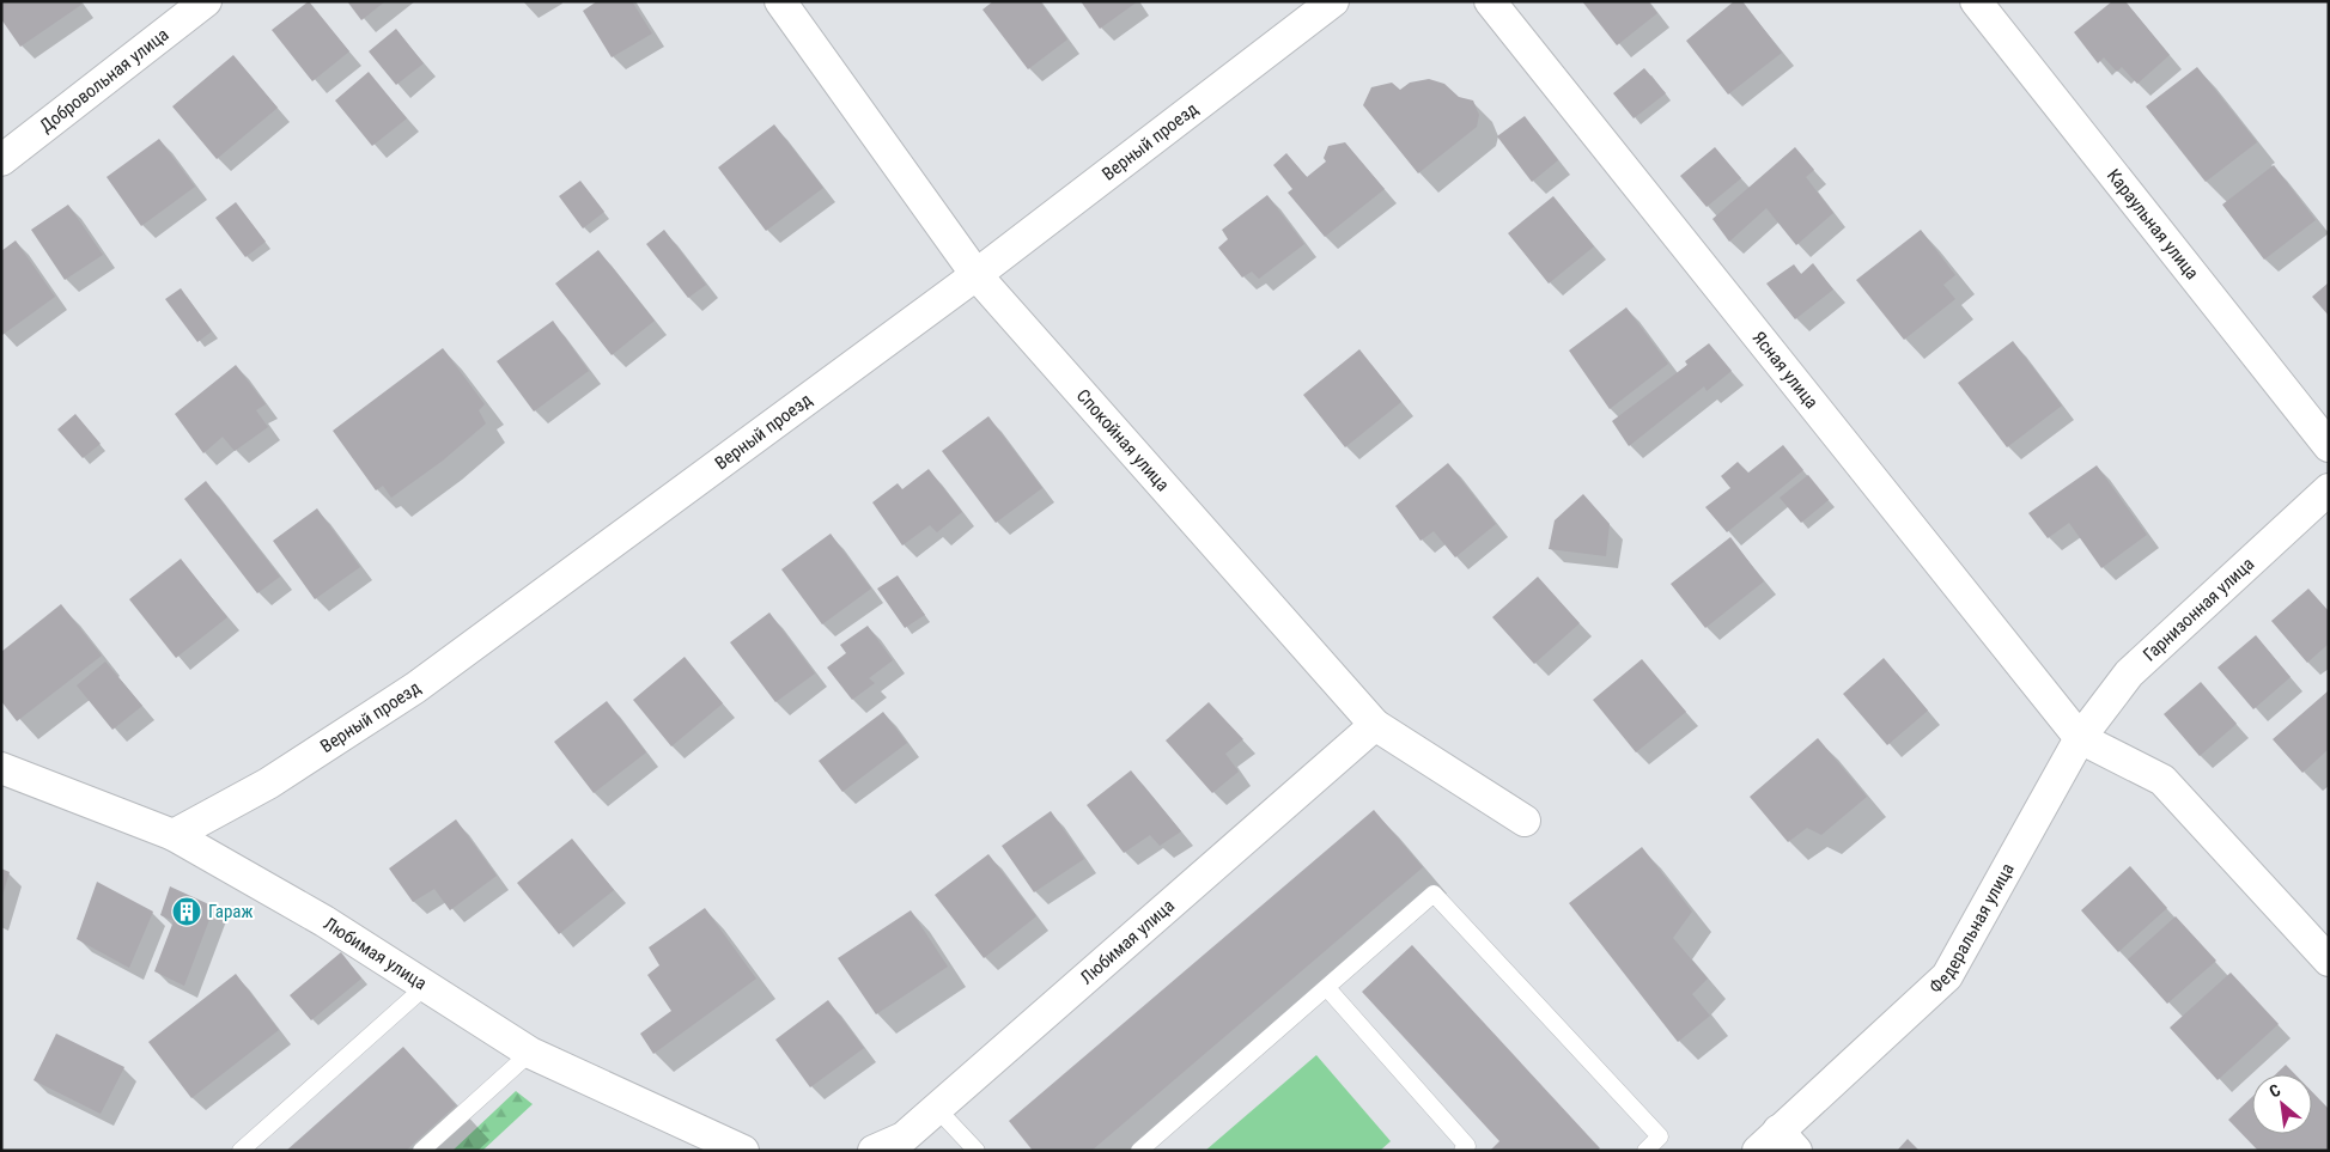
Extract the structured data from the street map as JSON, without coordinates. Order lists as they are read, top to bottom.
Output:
{
  "streets": {
    "street": [
      "Добровольная улица",
      "Верный проезд",
      "Караульная улица",
      "Ясная улица",
      "Спокойная улица",
      "Гарнизонная улица",
      "Федеральная улица",
      "Любимая улица"
    ]
  },
  "crossings": [
    ["Верный проезд", "Спокойная улица"],
    ["Верный проезд", "Любимая улица"],
    ["Ясная улица", "Гарнизонная улица"],
    ["Ясная улица", "Федеральная улица"],
    ["Спокойная улица", "Любимая улица"],
    ["Гарнизонная улица", "Федеральная улица"]
  ],
  "places": {
    "building": ["Гараж"]
  },
  "north": "top left"
}
